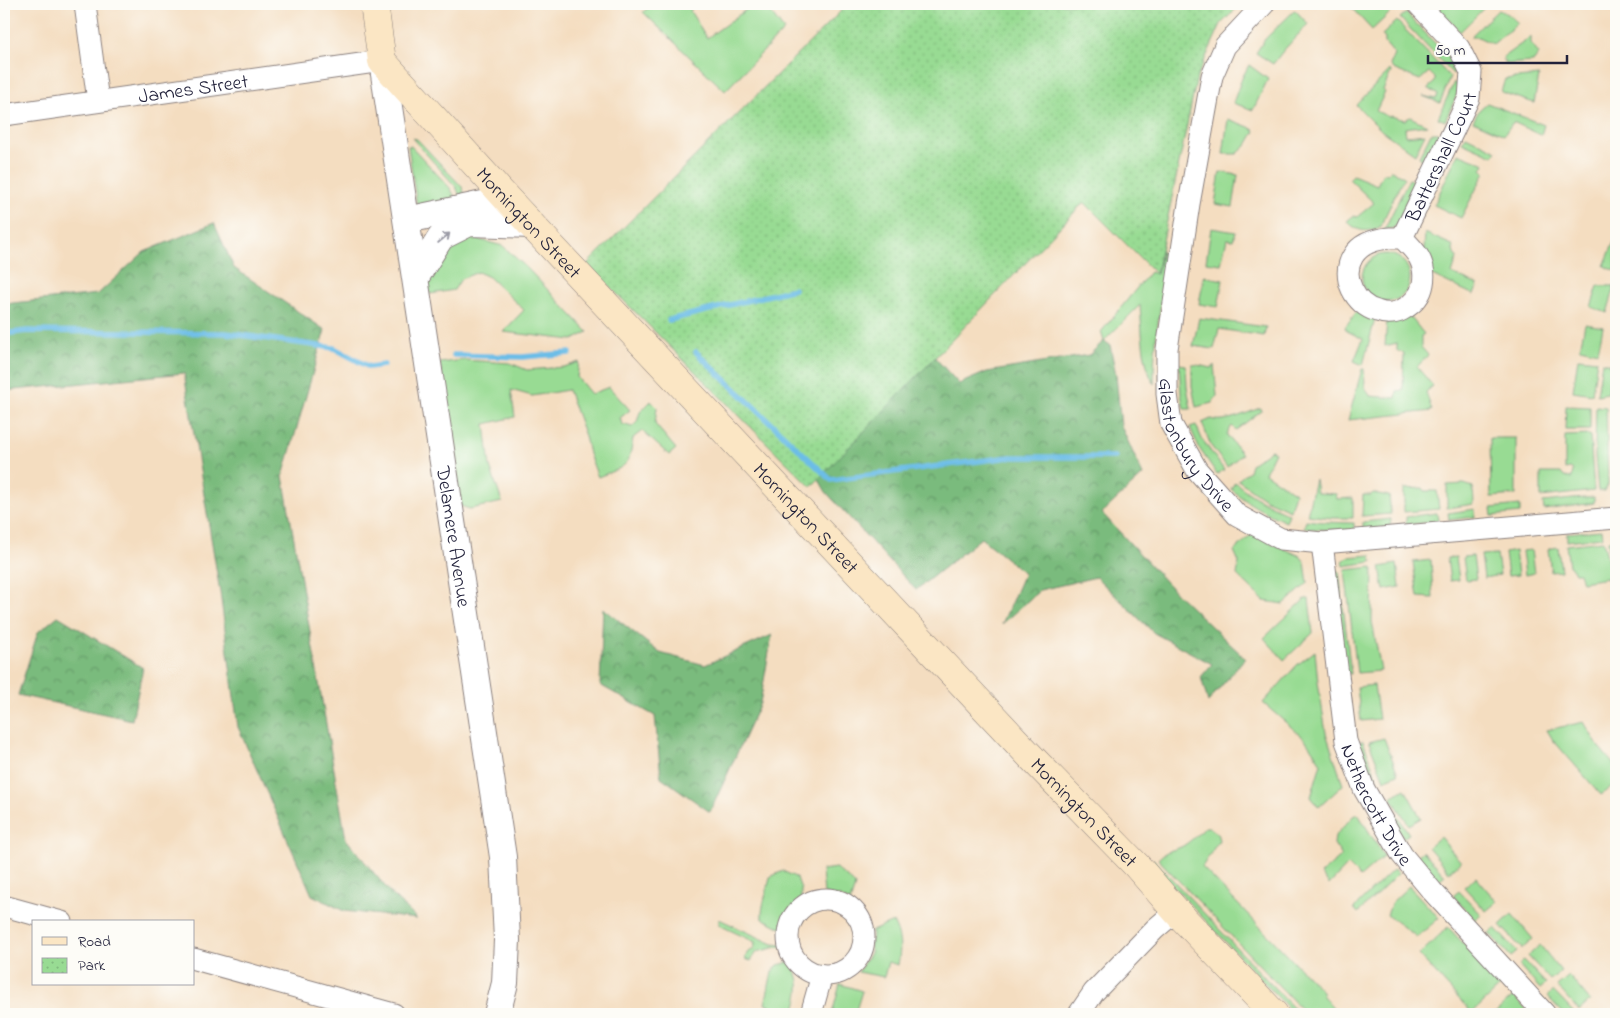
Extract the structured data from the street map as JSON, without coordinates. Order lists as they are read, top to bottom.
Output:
{
  "streets": {
    "main road": ["Mornington Street"],
    "street": [
      "James Street",
      "Battershall Court",
      "Glastonbury Drive",
      "Delamere Avenue",
      "Nethercott Drive"
    ]
  },
  "crossings": [
    ["James Street", "Mornington Street"],
    ["James Street", "Delamere Avenue"],
    ["Mornington Street", "Delamere Avenue"],
    ["Glastonbury Drive", "Nethercott Drive"]
  ],
  "legend": ["Road", "Park"],
  "scale_bar": "50 m"
}
